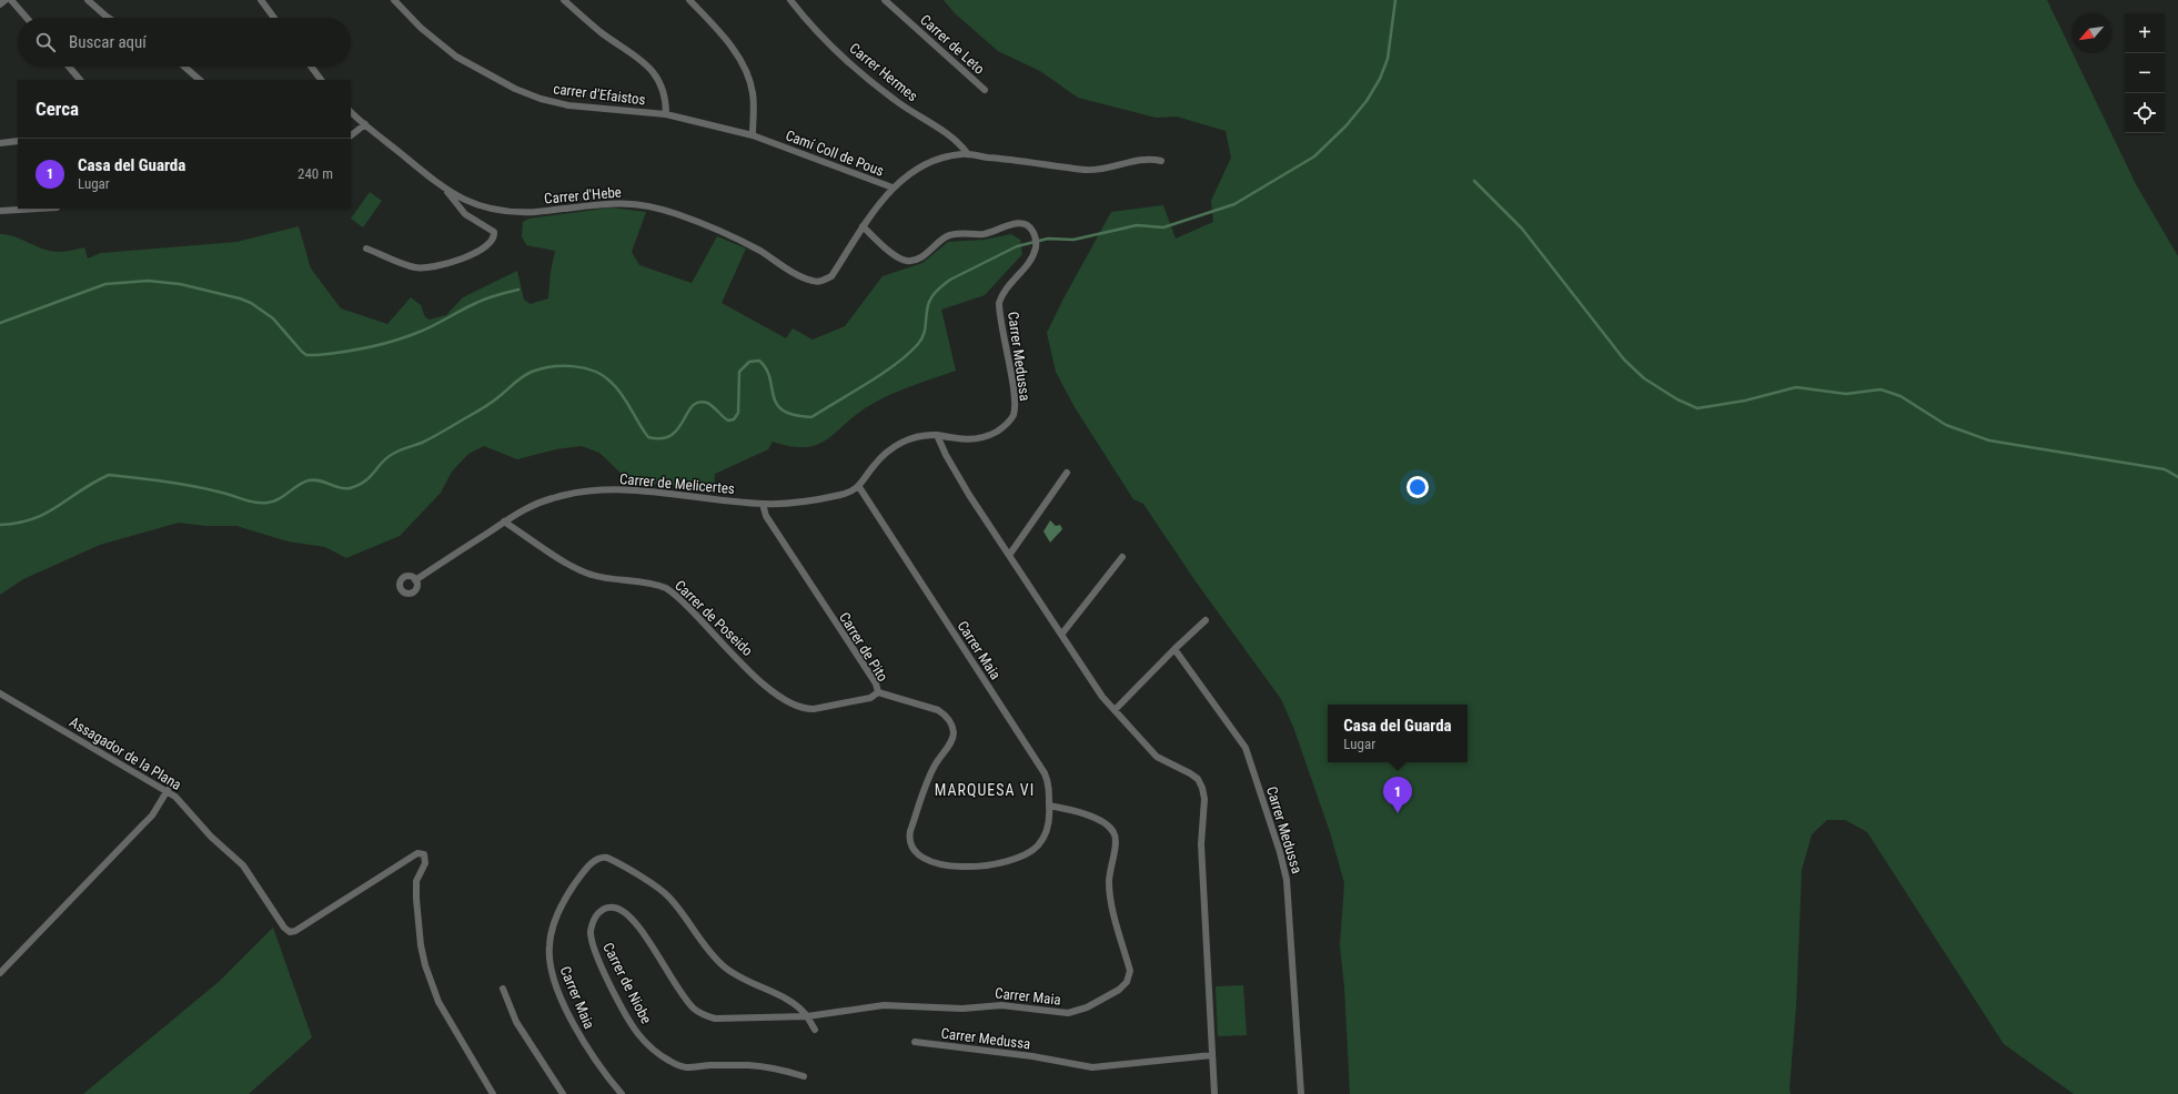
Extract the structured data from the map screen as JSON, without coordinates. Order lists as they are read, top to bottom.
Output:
{
  "streets": {
    "street": [
      "Carrer de Leto",
      "Carrer Hermes",
      "carrer d'Efaistos",
      "Camí Coll de Pous",
      "Carrer d'Hebe",
      "Carrer Medussa",
      "Carrer de Melicertes",
      "Carrer de Poseido",
      "Carrer de Pito",
      "Carrer Maia",
      "Assagador de la Plana",
      "Carrer de Niobe"
    ]
  },
  "crossings": [
    ["Carrer Hermes", "Camí Coll de Pous"],
    ["carrer d'Efaistos", "Camí Coll de Pous"],
    ["Camí Coll de Pous", "Carrer d'Hebe"],
    ["Carrer d'Hebe", "Carrer Medussa"],
    ["Carrer de Melicertes", "Carrer de Poseido"],
    ["Carrer de Melicertes", "Carrer de Pito"],
    ["Carrer de Melicertes", "Carrer Maia"],
    ["Carrer de Poseido", "Carrer de Pito"],
    ["Carrer de Pito", "Carrer Maia"],
    ["Carrer Maia", "Carrer de Niobe"]
  ],
  "districts": ["MARQUESA VI"],
  "north": "bottom left",
  "page": {
    "map_buttons": ["+", "−"],
    "search": "Buscar aquí",
    "heading": "Cerca",
    "list": [
      {
        "mark": "1",
        "name": "Casa del Guarda",
        "note": "Lugar",
        "value": "240 m"
      }
    ],
    "popup": ["Casa del Guarda", "Lugar"],
    "pins": "1"
  }
}
